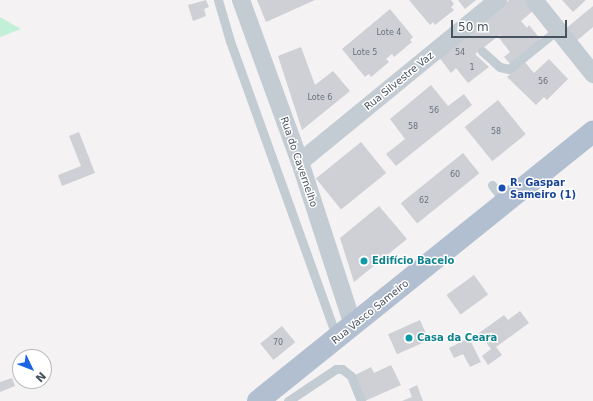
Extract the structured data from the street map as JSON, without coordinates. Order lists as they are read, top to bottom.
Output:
{
  "streets": {
    "main road": ["Rua Vasco Sameiro"],
    "street": ["Rua Silvestre Vaz", "Rua do Cavernelho"]
  },
  "crossings": [
    ["Rua Silvestre Vaz", "Rua do Cavernelho"],
    ["Rua do Cavernelho", "Rua Vasco Sameiro"]
  ],
  "places": ["R. Gaspar Sameiro (1)", "Edifício Bacelo", "Casa da Ceara"],
  "house_numbers": [
    "Lote 4",
    "Lote 5",
    "54",
    "1",
    "56",
    "Lote 6",
    "56",
    "58",
    "58",
    "60",
    "62",
    "70"
  ],
  "scale_bar": "50 m",
  "north": "bottom right"
}
